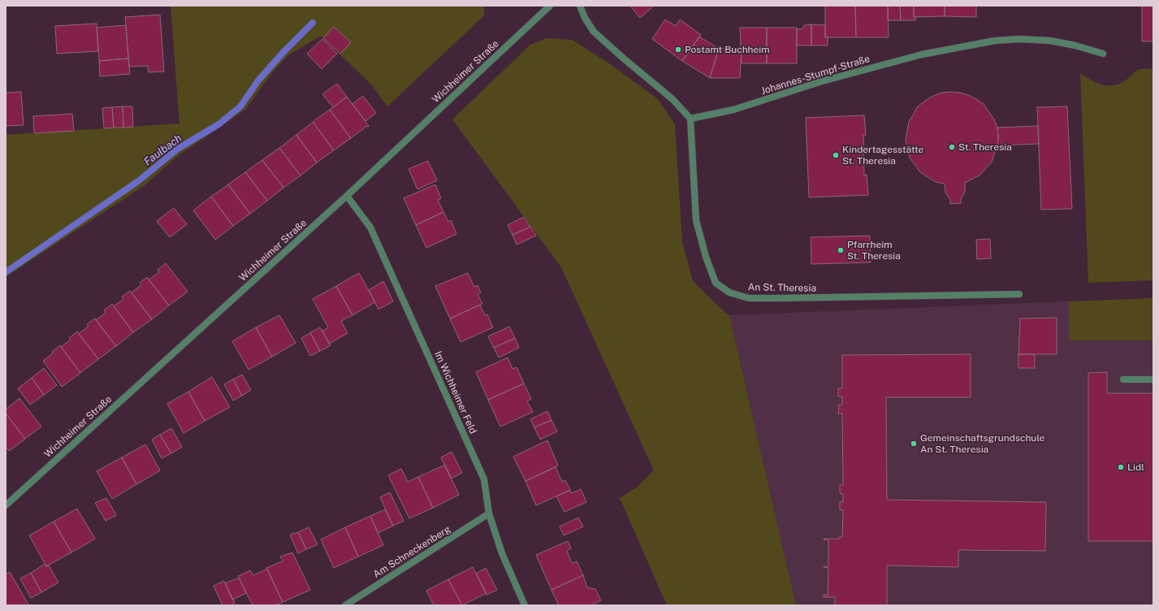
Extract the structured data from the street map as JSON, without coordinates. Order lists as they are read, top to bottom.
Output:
{
  "streets": {
    "street": [
      "Wichheimer Straße",
      "Johannes-Stumpf-Straße",
      "An St. Theresia",
      "Im Wichheimer Feld",
      "Am Schneckenberg"
    ]
  },
  "crossings": [
    ["Wichheimer Straße", "Im Wichheimer Feld"],
    ["Johannes-Stumpf-Straße", "An St. Theresia"],
    ["Im Wichheimer Feld", "Am Schneckenberg"]
  ],
  "water": ["Faulbach"],
  "places": [
    "Postamt Buchheim",
    "St. Theresia",
    "Kindertagesstätte St. Theresia",
    "Pfarrheim St. Theresia",
    "Gemeinschaftsgrundschule An St. Theresia",
    "Lidl"
  ]
}
